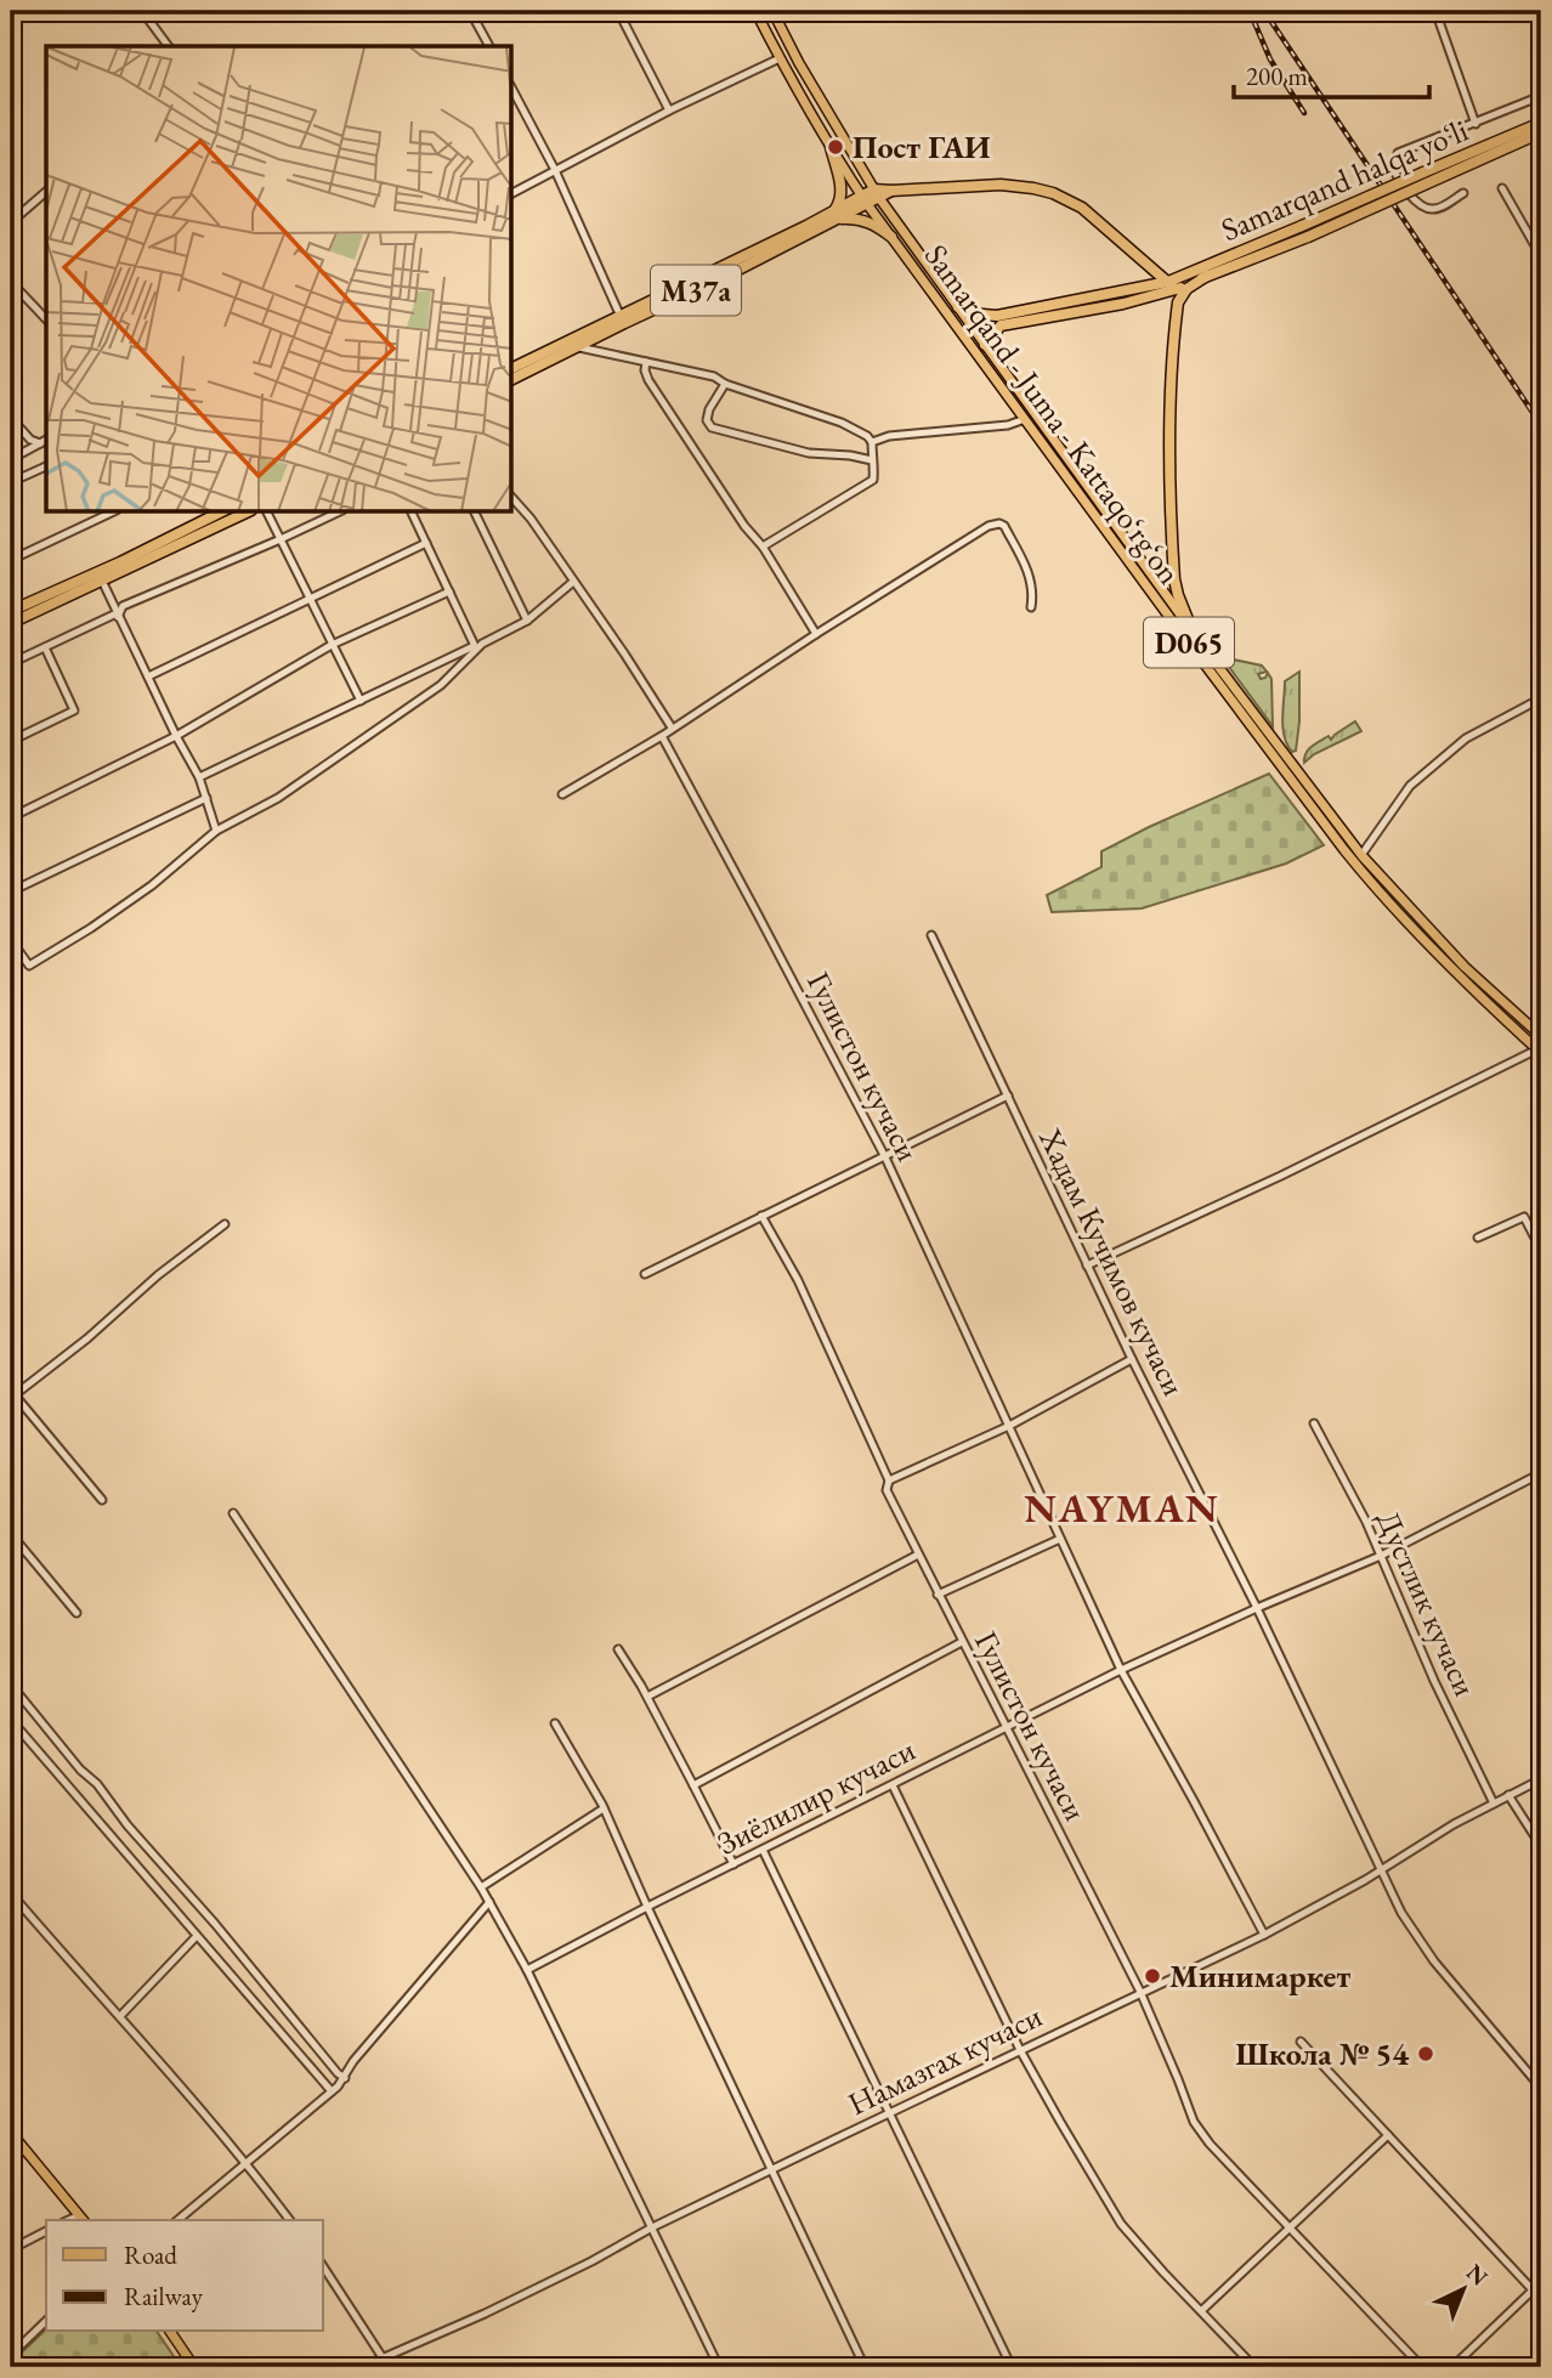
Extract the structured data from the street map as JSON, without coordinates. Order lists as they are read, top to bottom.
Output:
{
  "streets": {
    "highway": ["Samarqand halqa yoʻli", "M37a"],
    "main road": ["Samarqand - Juma - Kattaqo‘rg‘on", "D065"],
    "street": [
      "Гулистон кучаси",
      "Хадам Кучимов кучаси",
      "Дустлик кучаси",
      "Зиёлилир кучаси",
      "Намазгах кучаси"
    ]
  },
  "crossings": [
    ["Samarqand halqa yoʻli", "Samarqand - Juma - Kattaqo‘rg‘on"],
    ["M37a", "Samarqand - Juma - Kattaqo‘rg‘on"],
    ["Гулистон кучаси", "Зиёлилир кучаси"],
    ["Гулистон кучаси", "Намазгах кучаси"],
    ["Хадам Кучимов кучаси", "Зиёлилир кучаси"],
    ["Хадам Кучимов кучаси", "Намазгах кучаси"],
    ["Дустлик кучаси", "Зиёлилир кучаси"],
    ["Дустлик кучаси", "Намазгах кучаси"]
  ],
  "districts": ["NAYMAN"],
  "places": ["Пост ГАИ", "Минимаркет", "Школа № 54"],
  "legend": ["Road", "Railway"],
  "scale_bar": "200 m",
  "north": "top right"
}
